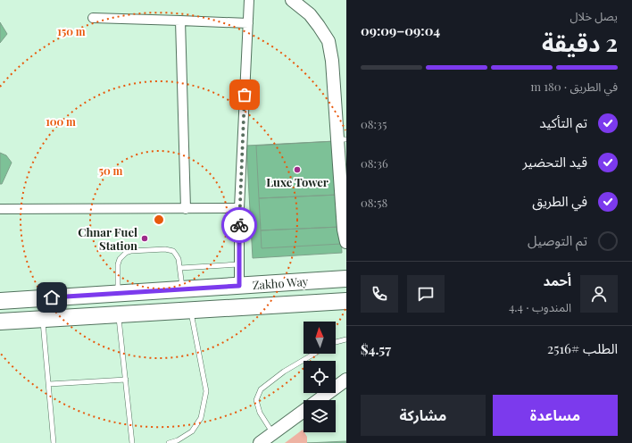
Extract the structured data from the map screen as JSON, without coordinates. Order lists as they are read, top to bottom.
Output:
{
  "streets": {
    "highway": ["Zakho Way"]
  },
  "places": ["Luxe Tower", "Chnar Fuel Station"],
  "north": "top",
  "page": {
    "heading": ["2 دقيقة", "يصل خلال", "09:04–09:09"],
    "panel": [
      "أحمد",
      "المندوب · 4.4",
      "الطلب #2516",
      "$4.57"
    ],
    "bar": "في الطريق · 180 m",
    "list": [
      ["تم التأكيد", "08:35"],
      ["قيد التحضير", "08:36"],
      ["في الطريق", "08:58"],
      "تم التوصيل"
    ],
    "buttons": ["مساعدة", "مشاركة"]
  },
  "rings": ["150 m", "100 m", "50 m"]
}
